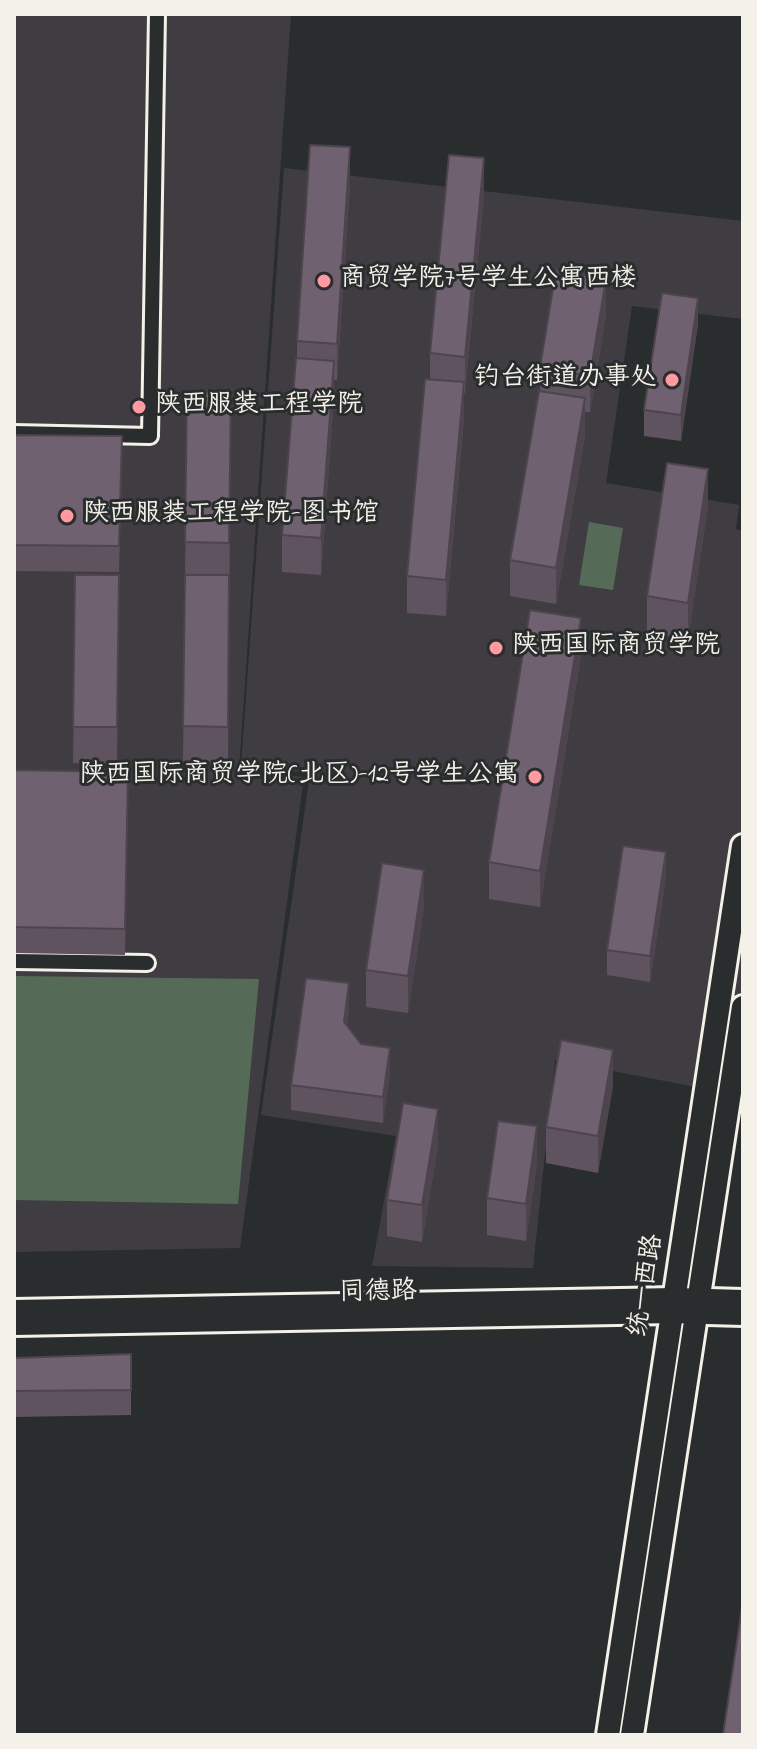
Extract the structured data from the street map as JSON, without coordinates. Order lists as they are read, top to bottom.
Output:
{
  "streets": {
    "main road": ["统一西路"],
    "street": ["同德路"]
  },
  "crossings": [
    ["统一西路", "同德路"]
  ],
  "places": [
    "商贸学院7号学生公寓西楼",
    "钓台街道办事处",
    "陕西服装工程学院",
    "陕西服装工程学院-图书馆",
    "陕西国际商贸学院",
    "陕西国际商贸学院(北区)-12号学生公寓"
  ]
}
